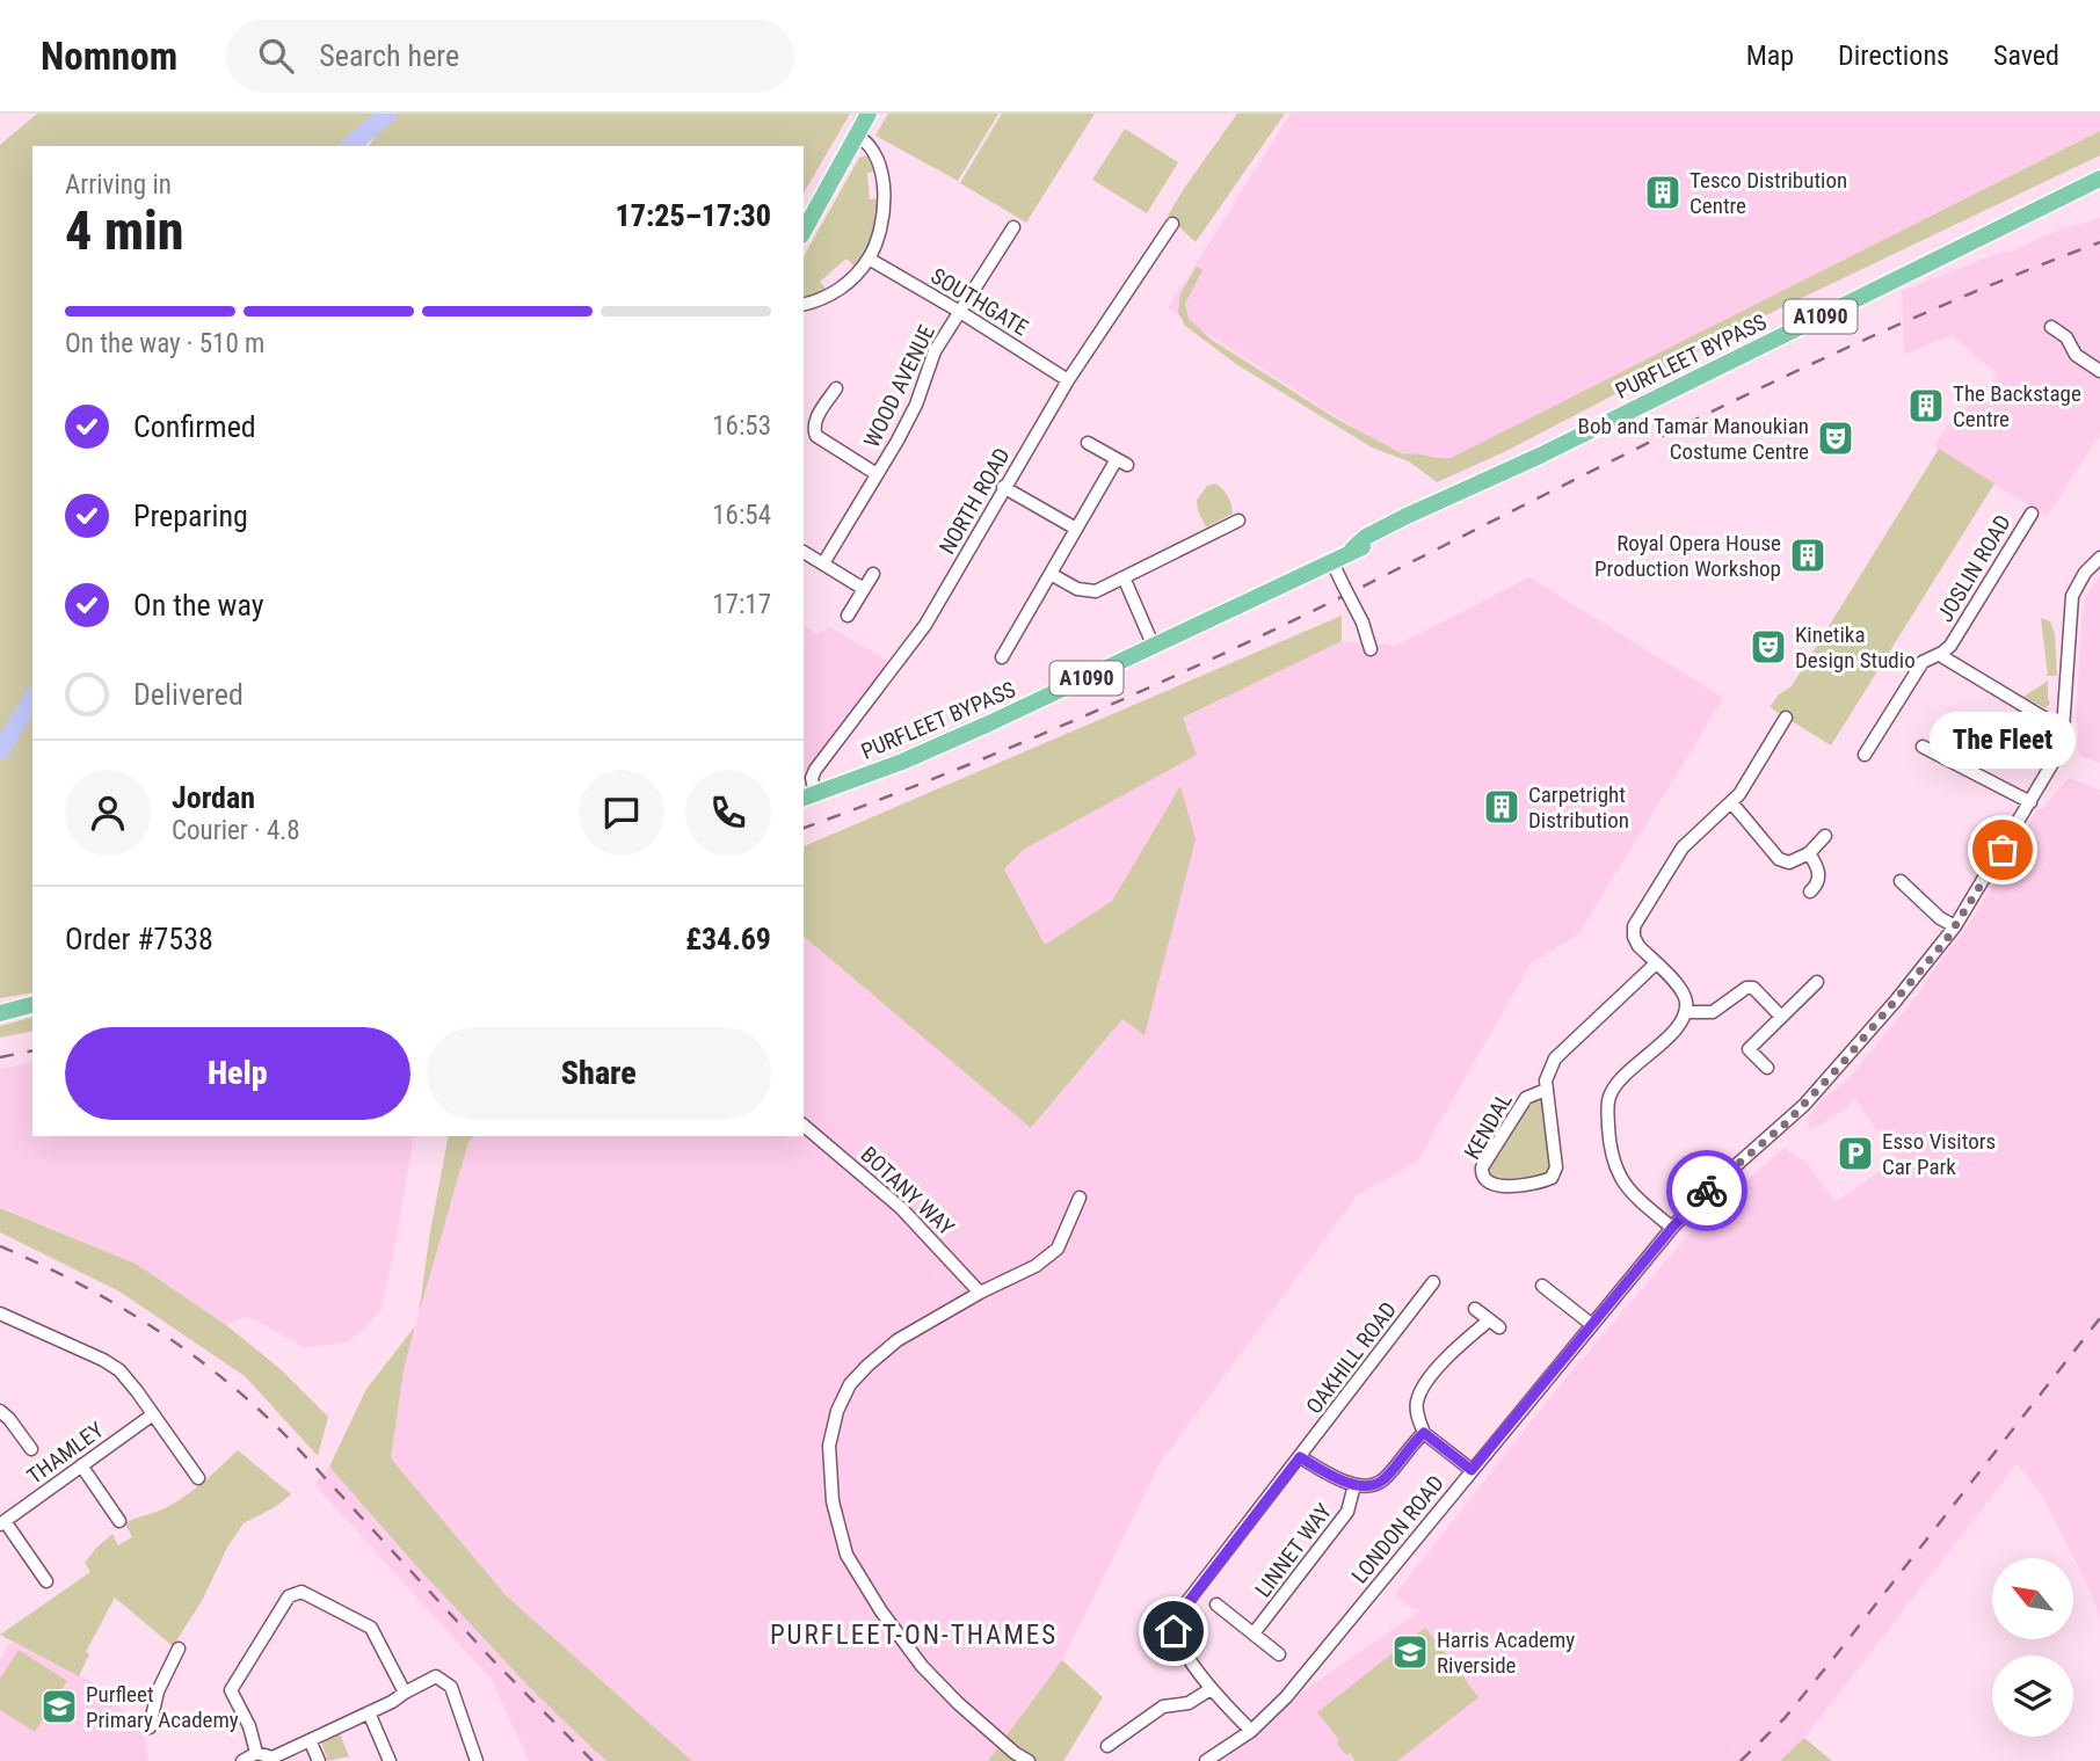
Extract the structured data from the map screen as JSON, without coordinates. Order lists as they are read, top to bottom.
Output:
{
  "streets": {
    "main road": ["A1090", "PURFLEET BYPASS"],
    "street": [
      "SOUTHGATE",
      "WOOD AVENUE",
      "NORTH ROAD",
      "JOSLIN ROAD",
      "KENDAL",
      "BOTANY WAY",
      "OAKHILL ROAD",
      "THAMLEY",
      "LONDON ROAD",
      "LINNET WAY"
    ]
  },
  "crossings": [
    ["SOUTHGATE", "WOOD AVENUE"],
    ["SOUTHGATE", "NORTH ROAD"],
    ["PURFLEET BYPASS", "NORTH ROAD"],
    ["OAKHILL ROAD", "LONDON ROAD"],
    ["OAKHILL ROAD", "LINNET WAY"]
  ],
  "districts": ["PURFLEET-ON-THAMES"],
  "places": {
    "building": [
      "Tesco Distribution Centre",
      "The Backstage Centre",
      "Royal Opera House Production Workshop",
      "Carpetright Distribution"
    ],
    "theatre": ["Bob and Tamar Manoukian Costume Centre", "Kinetika Design Studio"],
    "other": ["The Fleet"],
    "parking": ["Esso Visitors Car Park"],
    "school or university": ["Harris Academy Riverside", "Purfleet Primary Academy"]
  },
  "north": "top left",
  "page": {
    "header": "Nomnom",
    "search": "Search here",
    "nav": ["Map", "Directions", "Saved"],
    "heading": ["4 min", "Arriving in", "17:25–17:30"],
    "panel": [
      "Jordan",
      "Courier · 4.8",
      "Order #7538",
      "£34.69"
    ],
    "bar": "On the way · 510 m",
    "list": [
      ["Confirmed", "16:53"],
      ["Preparing", "16:54"],
      ["On the way", "17:17"],
      "Delivered"
    ],
    "bubble": "The Fleet",
    "buttons": ["Help", "Share"]
  }
}
